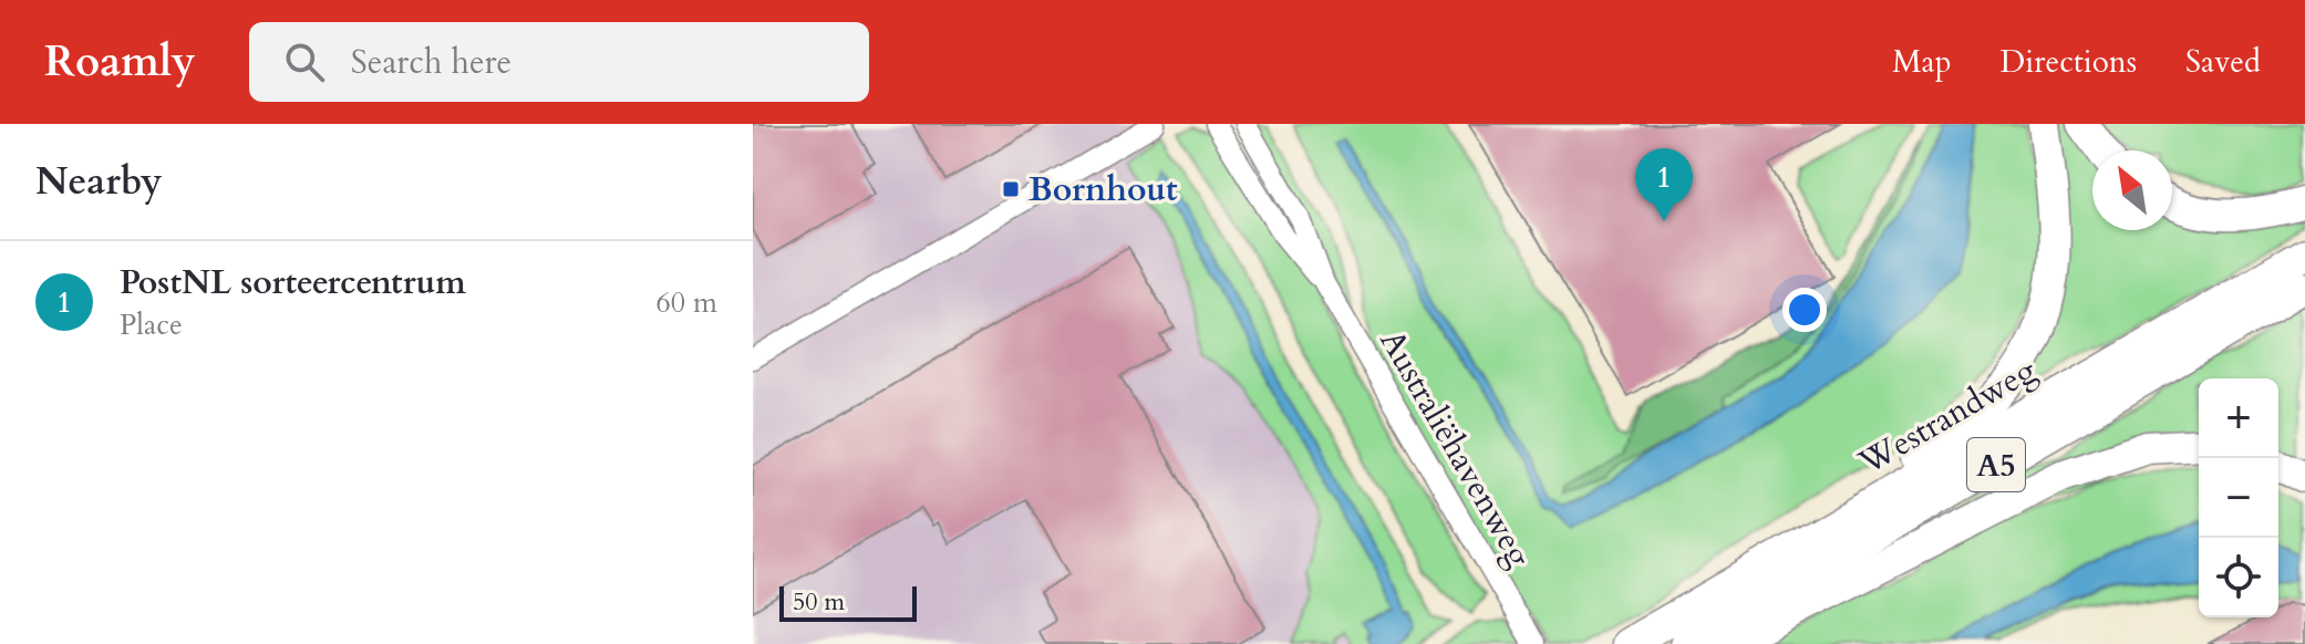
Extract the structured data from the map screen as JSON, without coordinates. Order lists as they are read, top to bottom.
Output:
{
  "streets": {
    "highway": ["Westrandweg", "A5"],
    "street": ["Australiëhavenweg"]
  },
  "crossings": [
    ["Westrandweg", "A5"]
  ],
  "places": {
    "transit": ["Bornhout"]
  },
  "scale_bar": "50 m",
  "north": "top left",
  "page": {
    "header": "Roamly",
    "search": "Search here",
    "nav": ["Map", "Directions", "Saved"],
    "heading": "Nearby",
    "pins": "1",
    "list": [
      {
        "mark": "1",
        "name": "PostNL sorteercentrum",
        "note": "Place",
        "value": "60 m"
      }
    ],
    "map_buttons": ["+", "−"],
    "scale": "50 m"
  }
}
